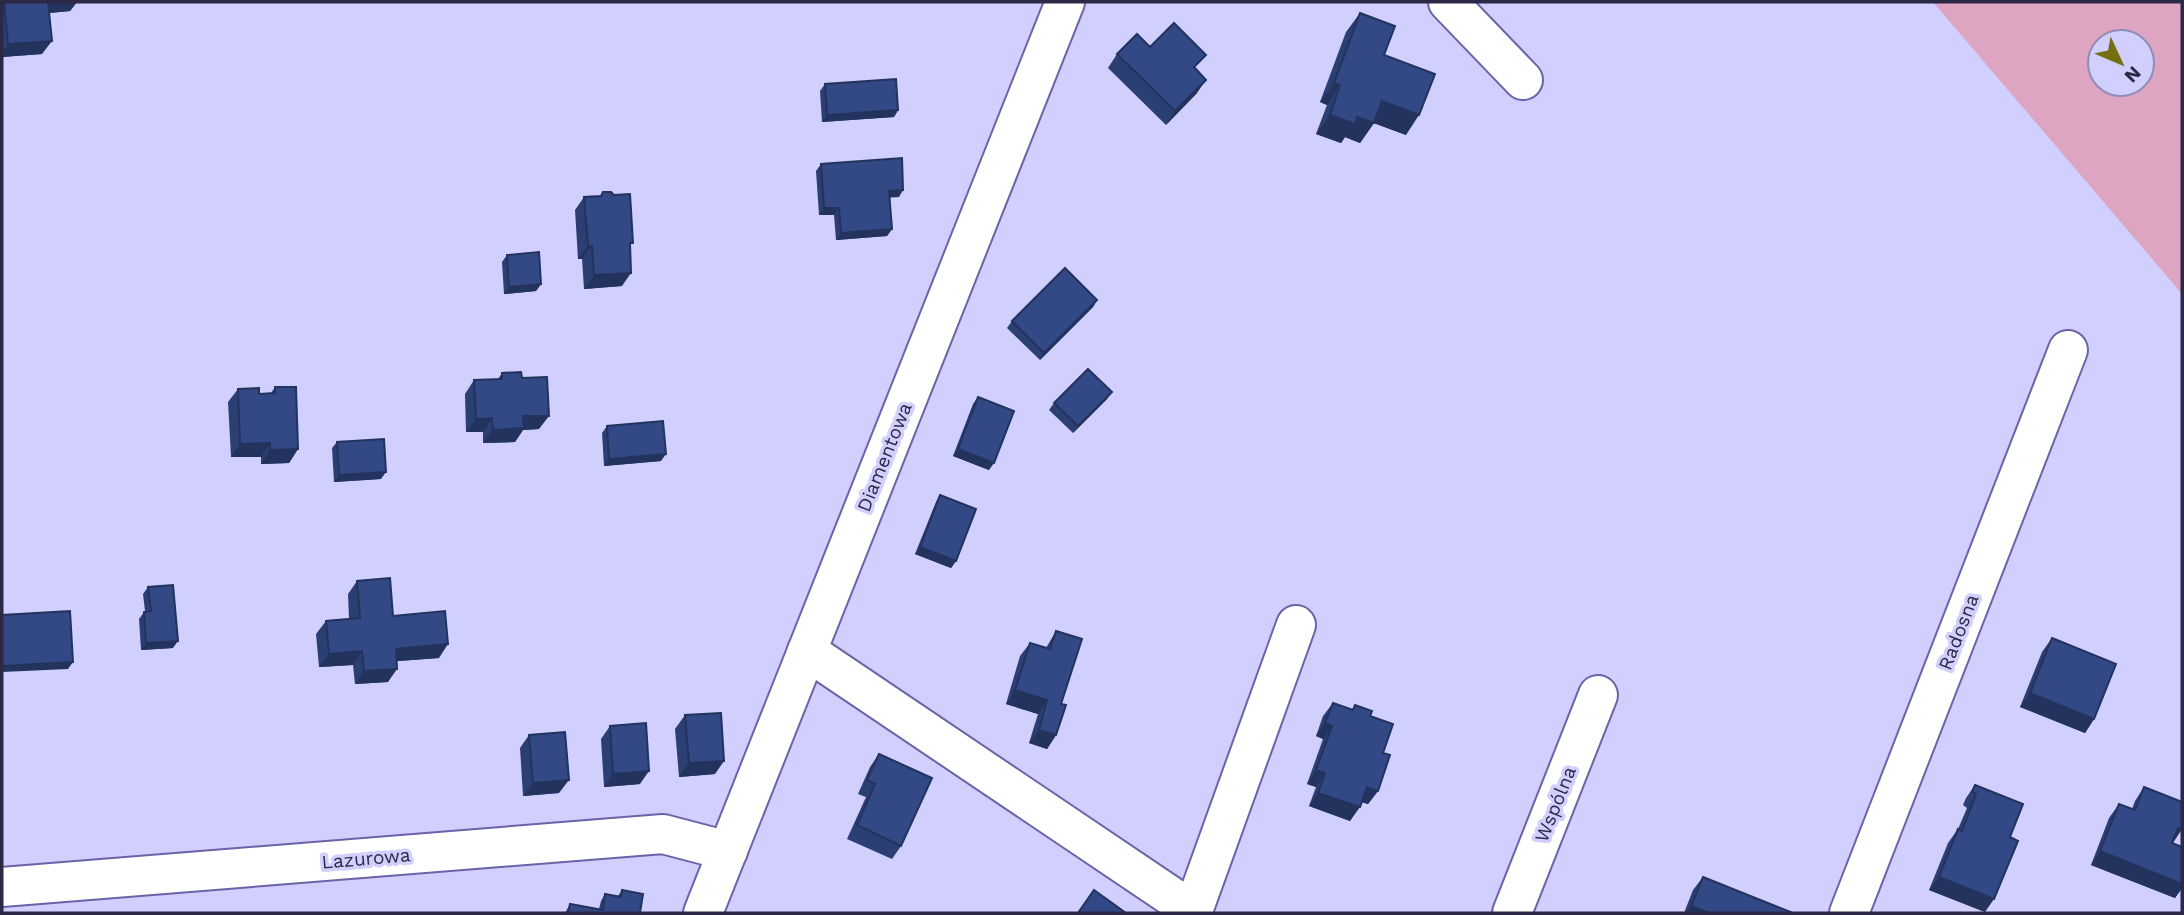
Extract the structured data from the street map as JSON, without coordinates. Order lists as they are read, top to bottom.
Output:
{
  "streets": {
    "street": [
      "Diamentowa",
      "Radosna",
      "Wspólna",
      "Lazurowa"
    ]
  },
  "crossings": [
    ["Diamentowa", "Lazurowa"]
  ],
  "north": "bottom right"
}
